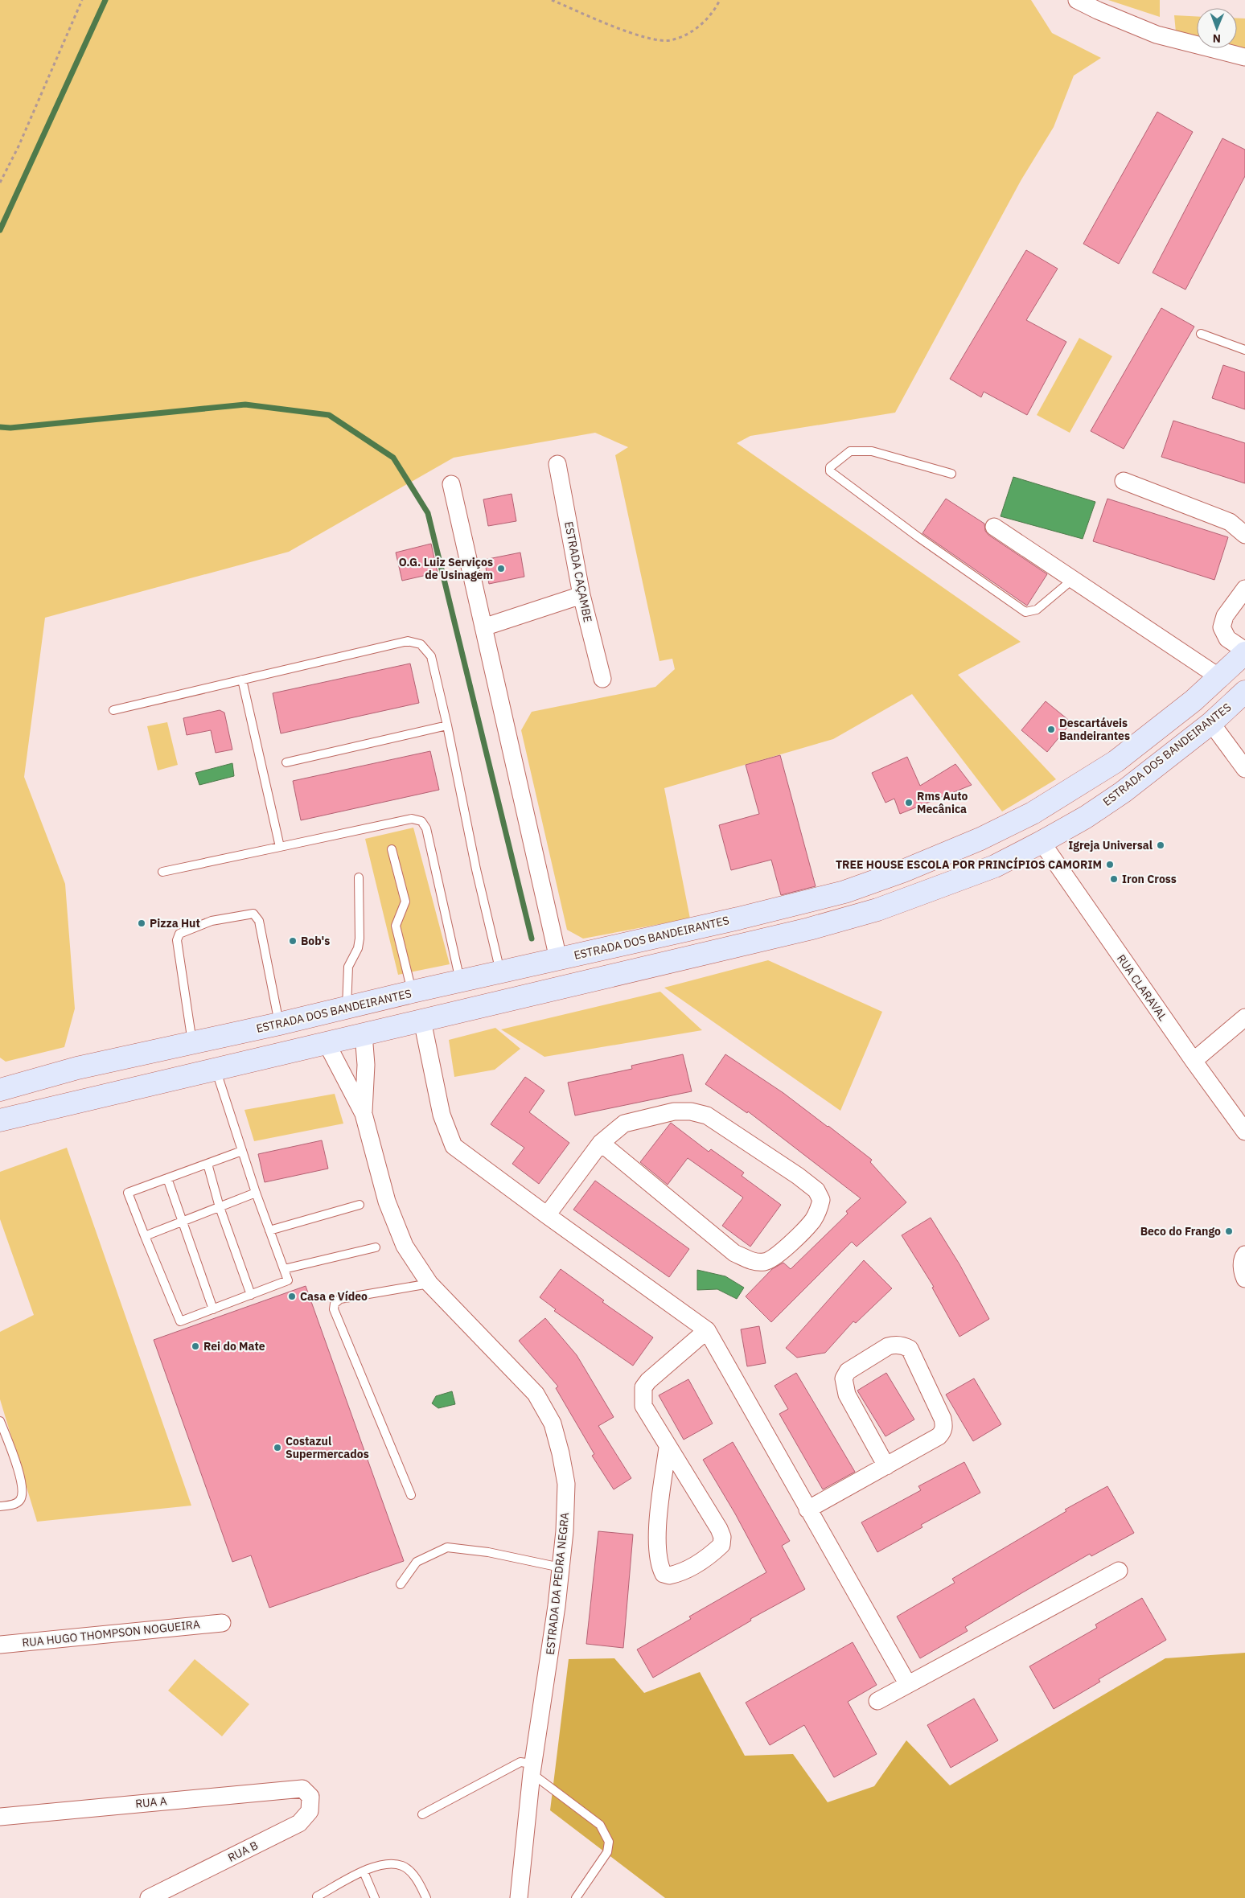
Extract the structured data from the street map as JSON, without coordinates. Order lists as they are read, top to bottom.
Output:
{
  "streets": {
    "main road": ["ESTRADA DOS BANDEIRANTES"],
    "street": [
      "ESTRADA CAÇAMBE",
      "RUA CLARAVAL",
      "ESTRADA DA PEDRA NEGRA",
      "RUA HUGO THOMPSON NOGUEIRA",
      "RUA A",
      "RUA B"
    ]
  },
  "crossings": [
    ["ESTRADA DOS BANDEIRANTES", "RUA CLARAVAL"],
    ["ESTRADA DOS BANDEIRANTES", "ESTRADA DA PEDRA NEGRA"],
    ["RUA A", "RUA B"]
  ],
  "places": [
    "O.G. Luiz Serviços de Usinagem",
    "Descartáveis Bandeirantes",
    "Rms Auto Mecânica",
    "Igreja Universal",
    "TREE HOUSE ESCOLA POR PRINCÍPIOS CAMORIM",
    "Iron Cross",
    "Pizza Hut",
    "Bob's",
    "Beco do Frango",
    "Casa e Vídeo",
    "Rei do Mate",
    "Costazul Supermercados"
  ],
  "north": "bottom"
}
